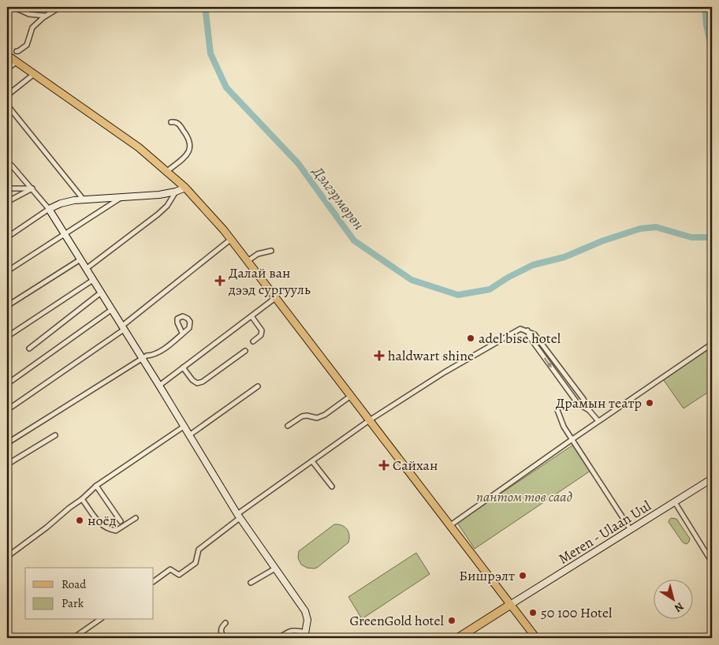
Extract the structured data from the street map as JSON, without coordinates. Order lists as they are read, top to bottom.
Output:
{
  "streets": {
    "main road": ["Meren - Ulaan Uul"]
  },
  "water": ["Дэлгэрмөрөн"],
  "parks": ["пантом төв саад"],
  "places": {
    "health": ["Далай ван дээд сургууль", "haldwart shine", "Сайхан"],
    "other": [
      "adel bise hotel",
      "Драмын театр",
      "ноёд",
      "Бишрэлт",
      "50 100 Hotel",
      "GreenGold hotel"
    ]
  },
  "legend": ["Road", "Park"],
  "north": "bottom right"
}
